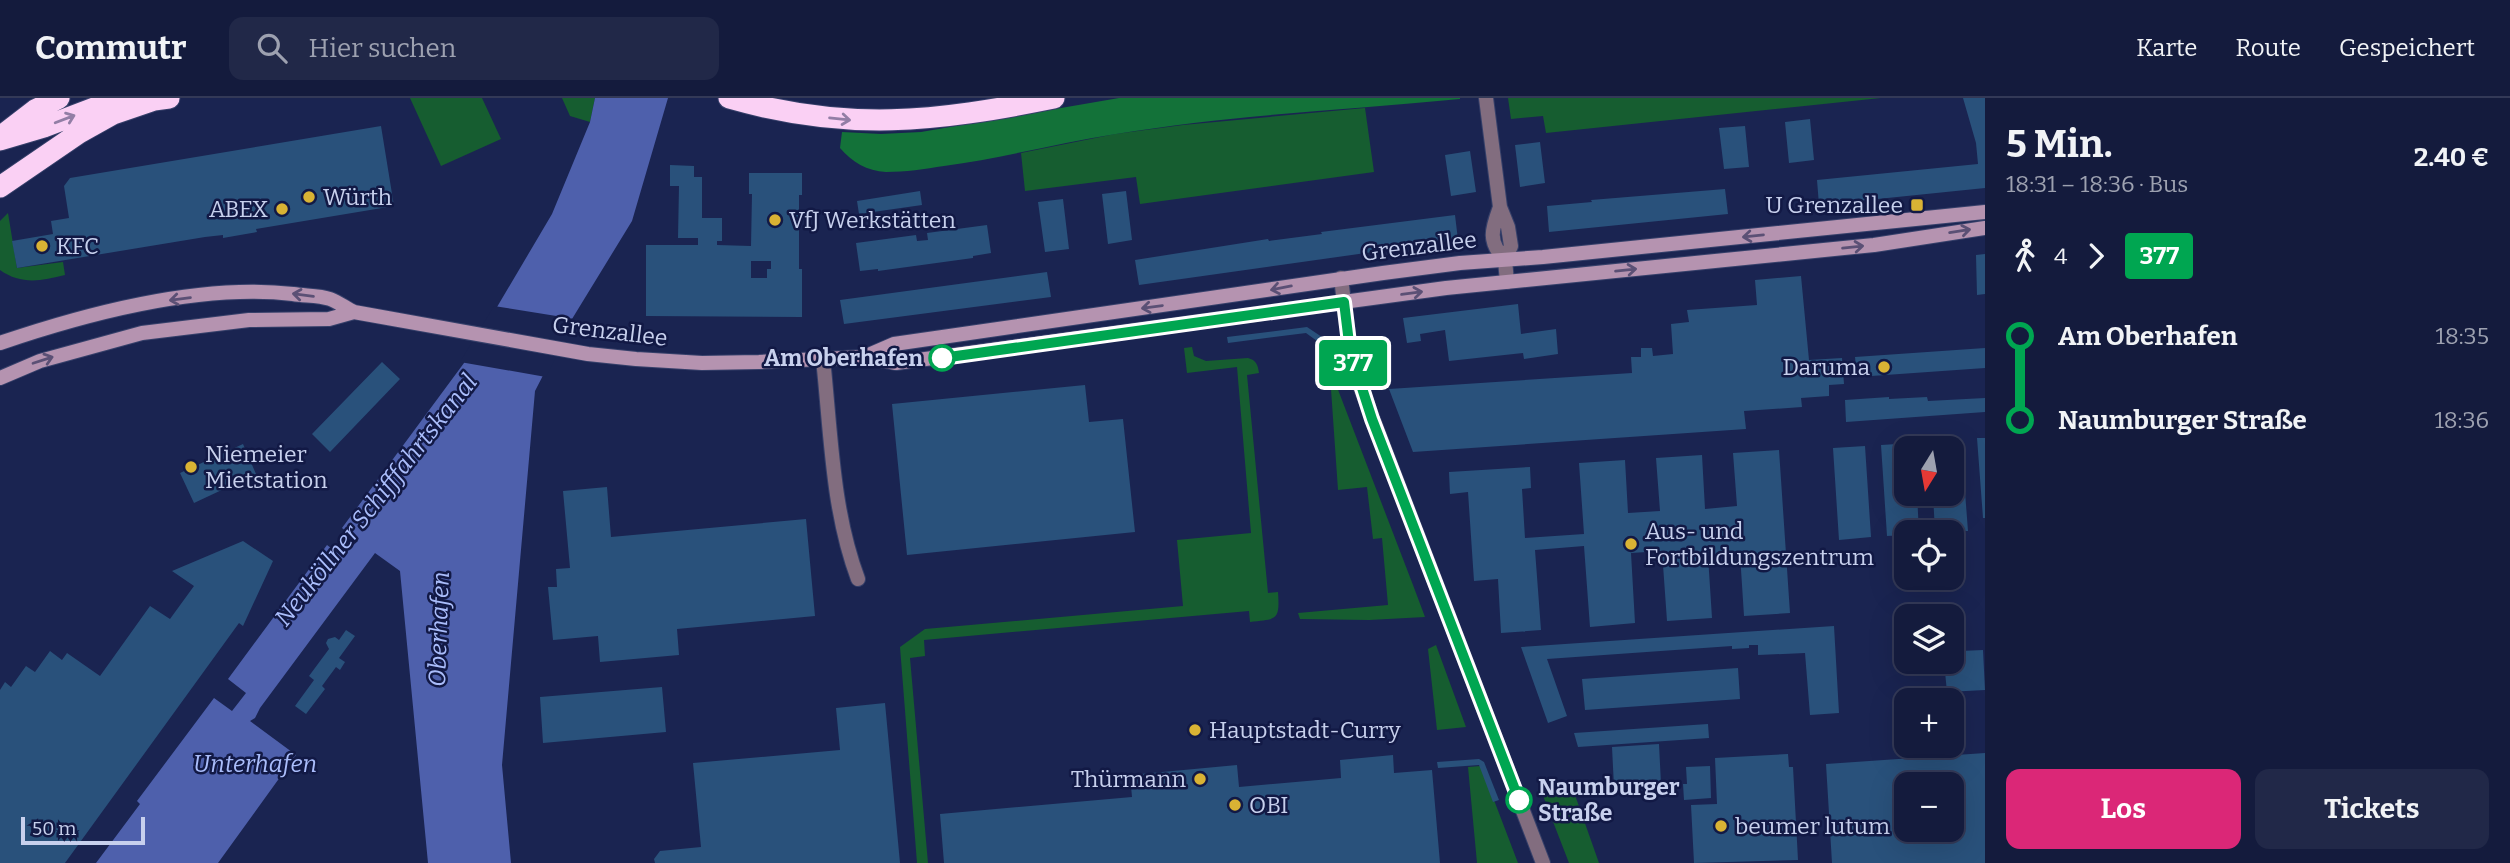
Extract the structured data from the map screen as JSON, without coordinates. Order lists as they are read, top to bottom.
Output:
{
  "streets": {
    "main road": ["Grenzallee"]
  },
  "water": ["Neuköllner Schifffahrtskanal", "Oberhafen", "Unterhafen"],
  "places": {
    "other": [
      "Würth",
      "ABEX",
      "VfJ Werkstätten",
      "KFC",
      "Am Oberhafen",
      "Daruma",
      "Niemeier Mietstation",
      "Aus- und Fortbildungszentrum",
      "Hauptstadt-Curry",
      "Thürmann",
      "Naumburger Straße",
      "OBI",
      "beumer lutum"
    ],
    "transit": ["U Grenzallee"]
  },
  "lines": ["bus line 377"],
  "scale_bar": "50 m",
  "north": "bottom",
  "page": {
    "header": "Commutr",
    "search": "Hier suchen",
    "nav": ["Karte", "Route", "Gespeichert"],
    "on_map": "377",
    "heading": ["5 Min.", "18:31 – 18:36 · Bus", "2.40 €"],
    "legs": ["4", "377"],
    "list": [
      {
        "name": "Am Oberhafen",
        "value": "18:35"
      },
      {
        "name": "Naumburger Straße",
        "value": "18:36"
      }
    ],
    "map_buttons": ["+", "−"],
    "buttons": ["Los", "Tickets"],
    "scale": "50 m"
  }
}
